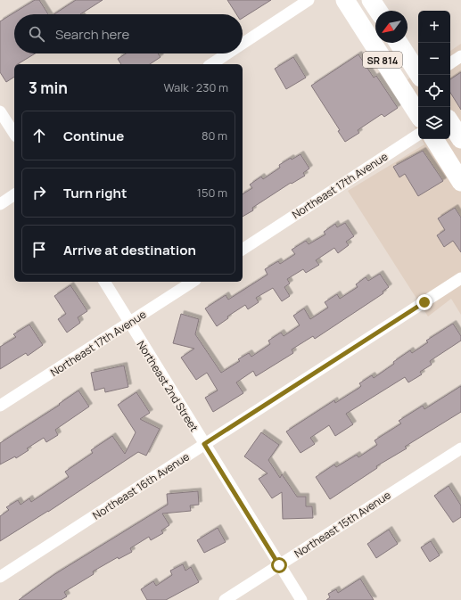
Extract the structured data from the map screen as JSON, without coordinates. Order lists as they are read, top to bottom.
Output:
{
  "streets": {
    "main road": ["SR 814"],
    "street": [
      "Northeast 17th Avenue",
      "Northeast 2nd Street",
      "Northeast 16th Avenue",
      "Northeast 15th Avenue"
    ]
  },
  "crossings": [
    ["Northeast 17th Avenue", "Northeast 2nd Street"],
    ["Northeast 2nd Street", "Northeast 16th Avenue"],
    ["Northeast 2nd Street", "Northeast 15th Avenue"]
  ],
  "north": "bottom left",
  "page": {
    "map_buttons": ["+", "−"],
    "search": "Search here",
    "heading": ["3 min", "Walk · 230 m"],
    "list": [
      ["Continue", "80 m"],
      ["Turn right", "150 m"],
      "Arrive at destination"
    ]
  }
}
